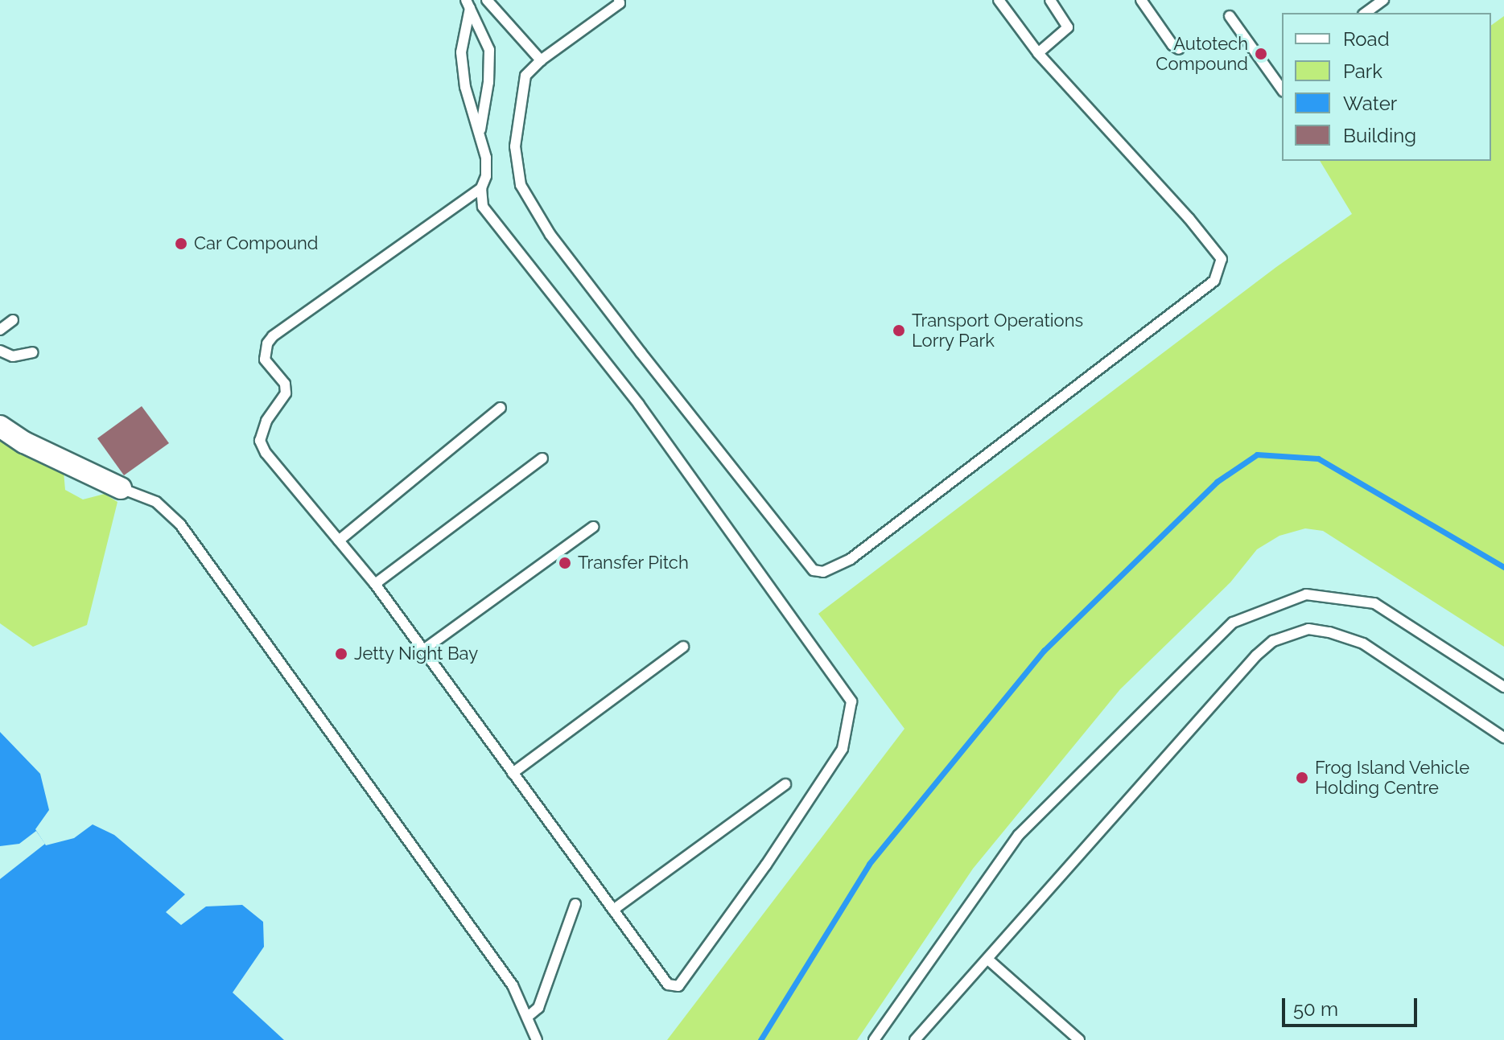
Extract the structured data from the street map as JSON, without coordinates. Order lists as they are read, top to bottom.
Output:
{
  "places": [
    "Autotech Compound",
    "Car Compound",
    "Transport Operations Lorry Park",
    "Transfer Pitch",
    "Jetty Night Bay",
    "Frog Island Vehicle Holding Centre"
  ],
  "legend": [
    "Road",
    "Park",
    "Water",
    "Building"
  ],
  "scale_bar": "50 m"
}
